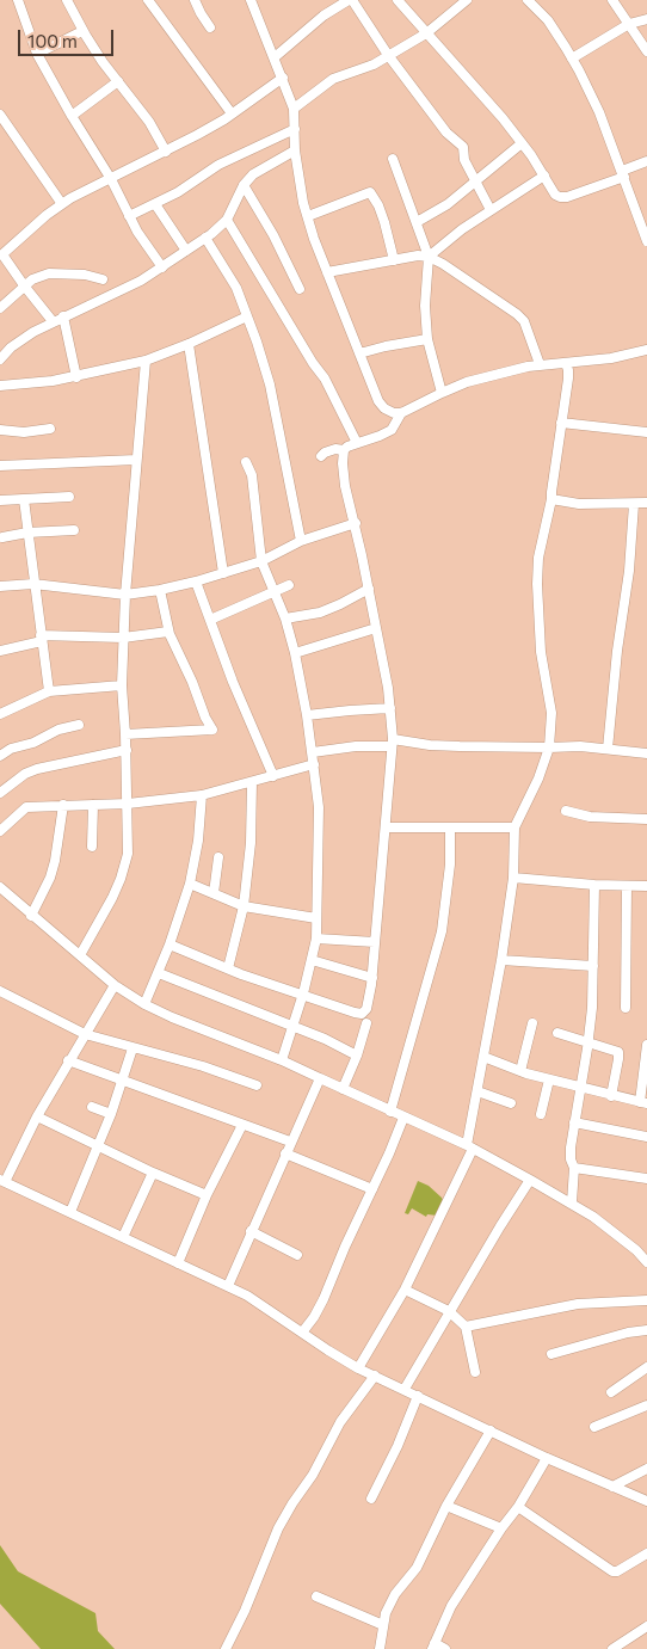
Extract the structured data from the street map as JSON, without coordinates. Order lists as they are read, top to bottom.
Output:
{
  "scale_bar": "100 m"
}
